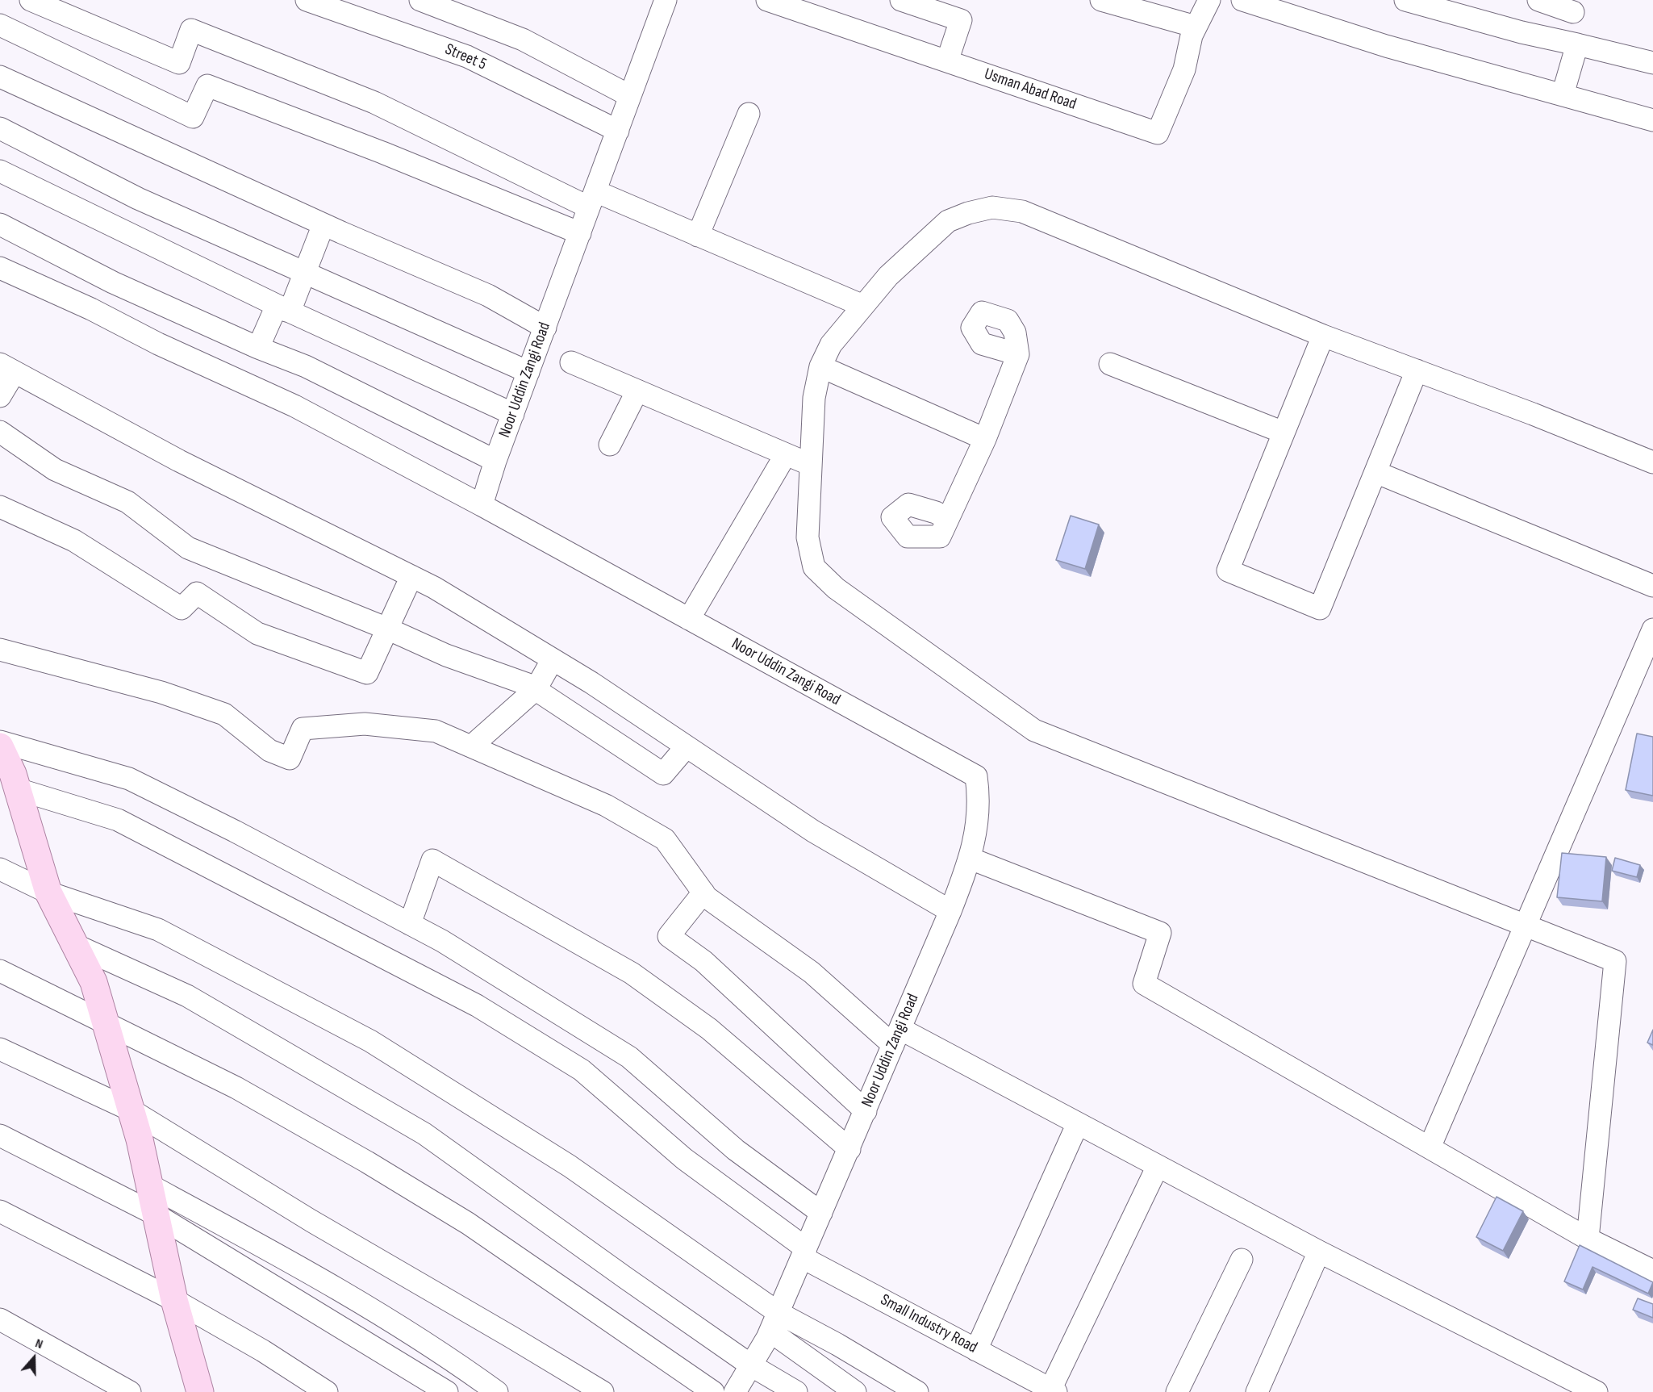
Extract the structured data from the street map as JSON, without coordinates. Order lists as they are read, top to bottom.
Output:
{
  "streets": {
    "street": [
      "Street 5",
      "Usman Abad Road",
      "Noor Uddin Zangi Road",
      "Small Industry Road"
    ]
  },
  "crossings": [
    ["Street 5", "Noor Uddin Zangi Road"],
    ["Noor Uddin Zangi Road", "Small Industry Road"]
  ],
  "north": "top"
}
